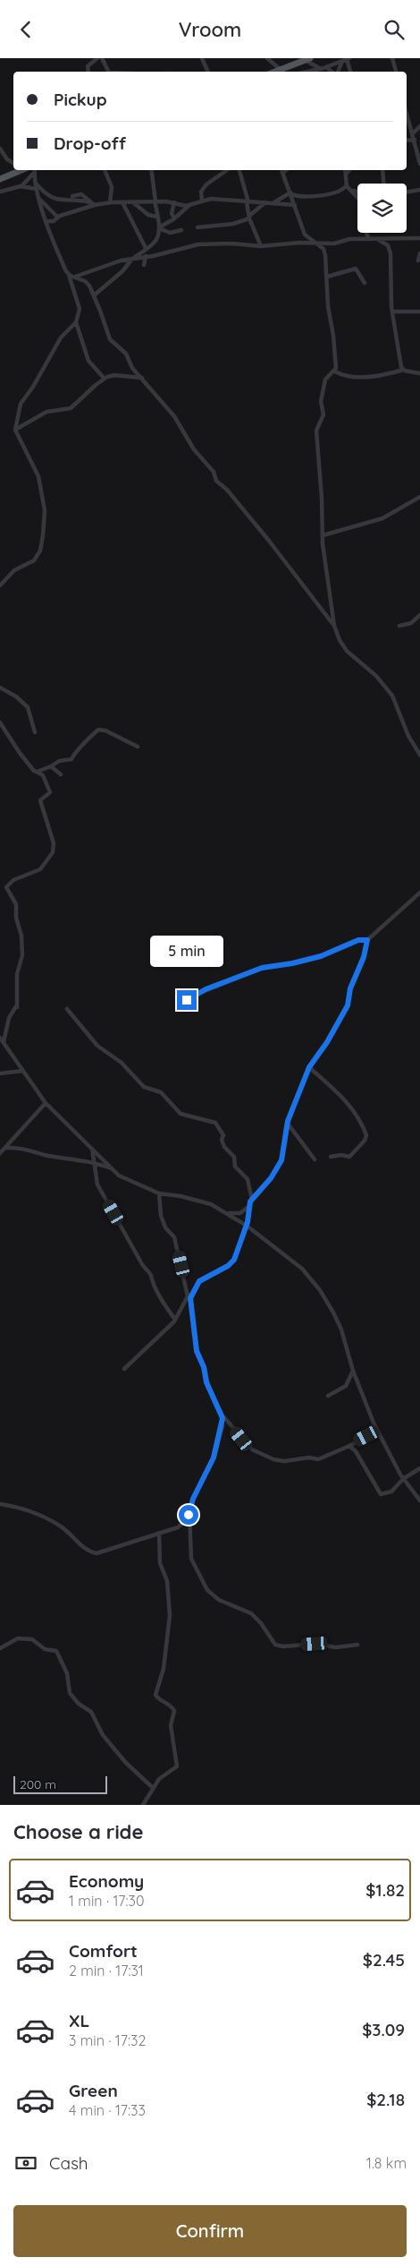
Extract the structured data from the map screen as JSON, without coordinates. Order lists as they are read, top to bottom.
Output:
{
  "scale_bar": "200 m",
  "page": {
    "header": "Vroom",
    "banner": ["Pickup", "Drop-off"],
    "bubble": "5 min",
    "scale": "200 m",
    "heading": "Choose a ride",
    "list": [
      {
        "name": "Economy",
        "note": "1 min · 17:30",
        "value": "$1.82"
      },
      {
        "name": "Comfort",
        "note": "2 min · 17:31",
        "value": "$2.45"
      },
      {
        "name": "XL",
        "note": "3 min · 17:32",
        "value": "$3.09"
      },
      {
        "name": "Green",
        "note": "4 min · 17:33",
        "value": "$2.18"
      }
    ],
    "pay": ["Cash", "1.8 km"],
    "buttons": "Confirm"
  }
}
